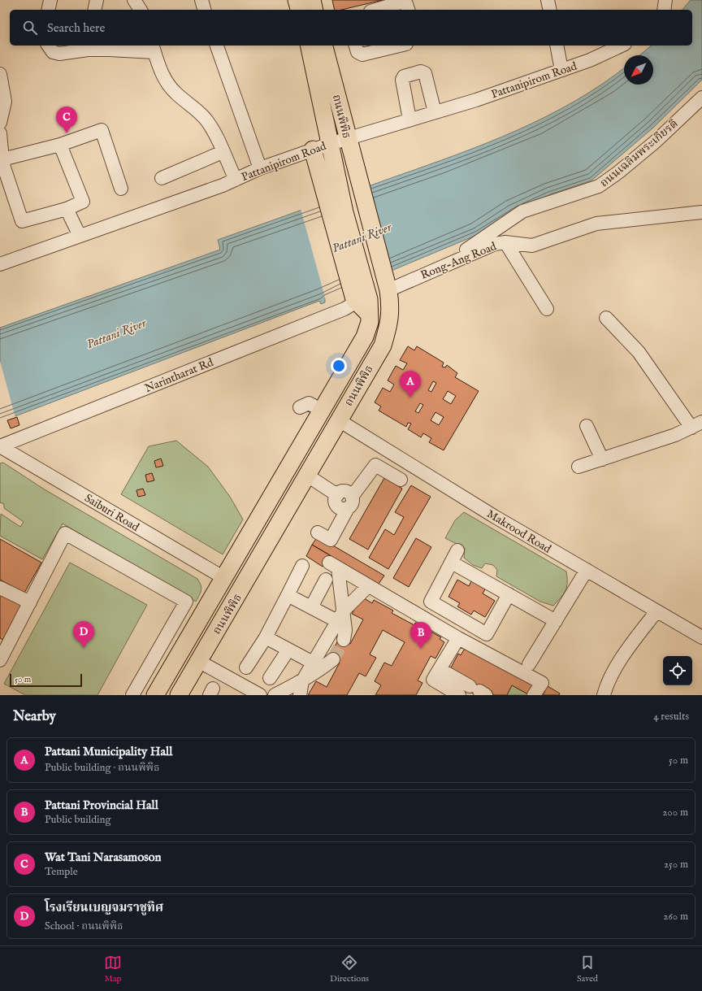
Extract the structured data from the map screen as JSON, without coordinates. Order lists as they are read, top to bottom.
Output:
{
  "streets": {
    "main road": ["ถนนพิพิธ"],
    "street": [
      "Pattanipirom Road",
      "ถนนเฉลิมพระเกียรติ",
      "Rong-Ang Road",
      "Narintharat Rd",
      "Saiburi Road",
      "Makrood Road"
    ]
  },
  "crossings": [
    ["Pattanipirom Road", "ถนนพิพิธ"],
    ["ถนนพิพิธ", "Rong-Ang Road"],
    ["ถนนพิพิธ", "Narintharat Rd"],
    ["ถนนพิพิธ", "Saiburi Road"],
    ["ถนนพิพิธ", "Makrood Road"],
    ["ถนนเฉลิมพระเกียรติ", "Rong-Ang Road"],
    ["Narintharat Rd", "Saiburi Road"]
  ],
  "water": ["Pattani River"],
  "scale_bar": "50 m",
  "north": "bottom left",
  "page": {
    "search": "Search here",
    "pins": [
      "C",
      "A",
      "D",
      "B"
    ],
    "scale": "50 m",
    "heading": ["Nearby", "4 results"],
    "list": [
      {
        "mark": "A",
        "name": "Pattani Municipality Hall",
        "note": "Public building · ถนนพิพิธ",
        "value": "50 m"
      },
      {
        "mark": "B",
        "name": "Pattani Provincial Hall",
        "note": "Public building",
        "value": "200 m"
      },
      {
        "mark": "C",
        "name": "Wat Tani Narasamoson",
        "note": "Temple",
        "value": "250 m"
      },
      {
        "mark": "D",
        "name": "โรงเรียนเบญจมราชูทิศ",
        "note": "School · ถนนพิพิธ",
        "value": "260 m"
      }
    ],
    "nav": ["Map", "Directions", "Saved"]
  }
}
